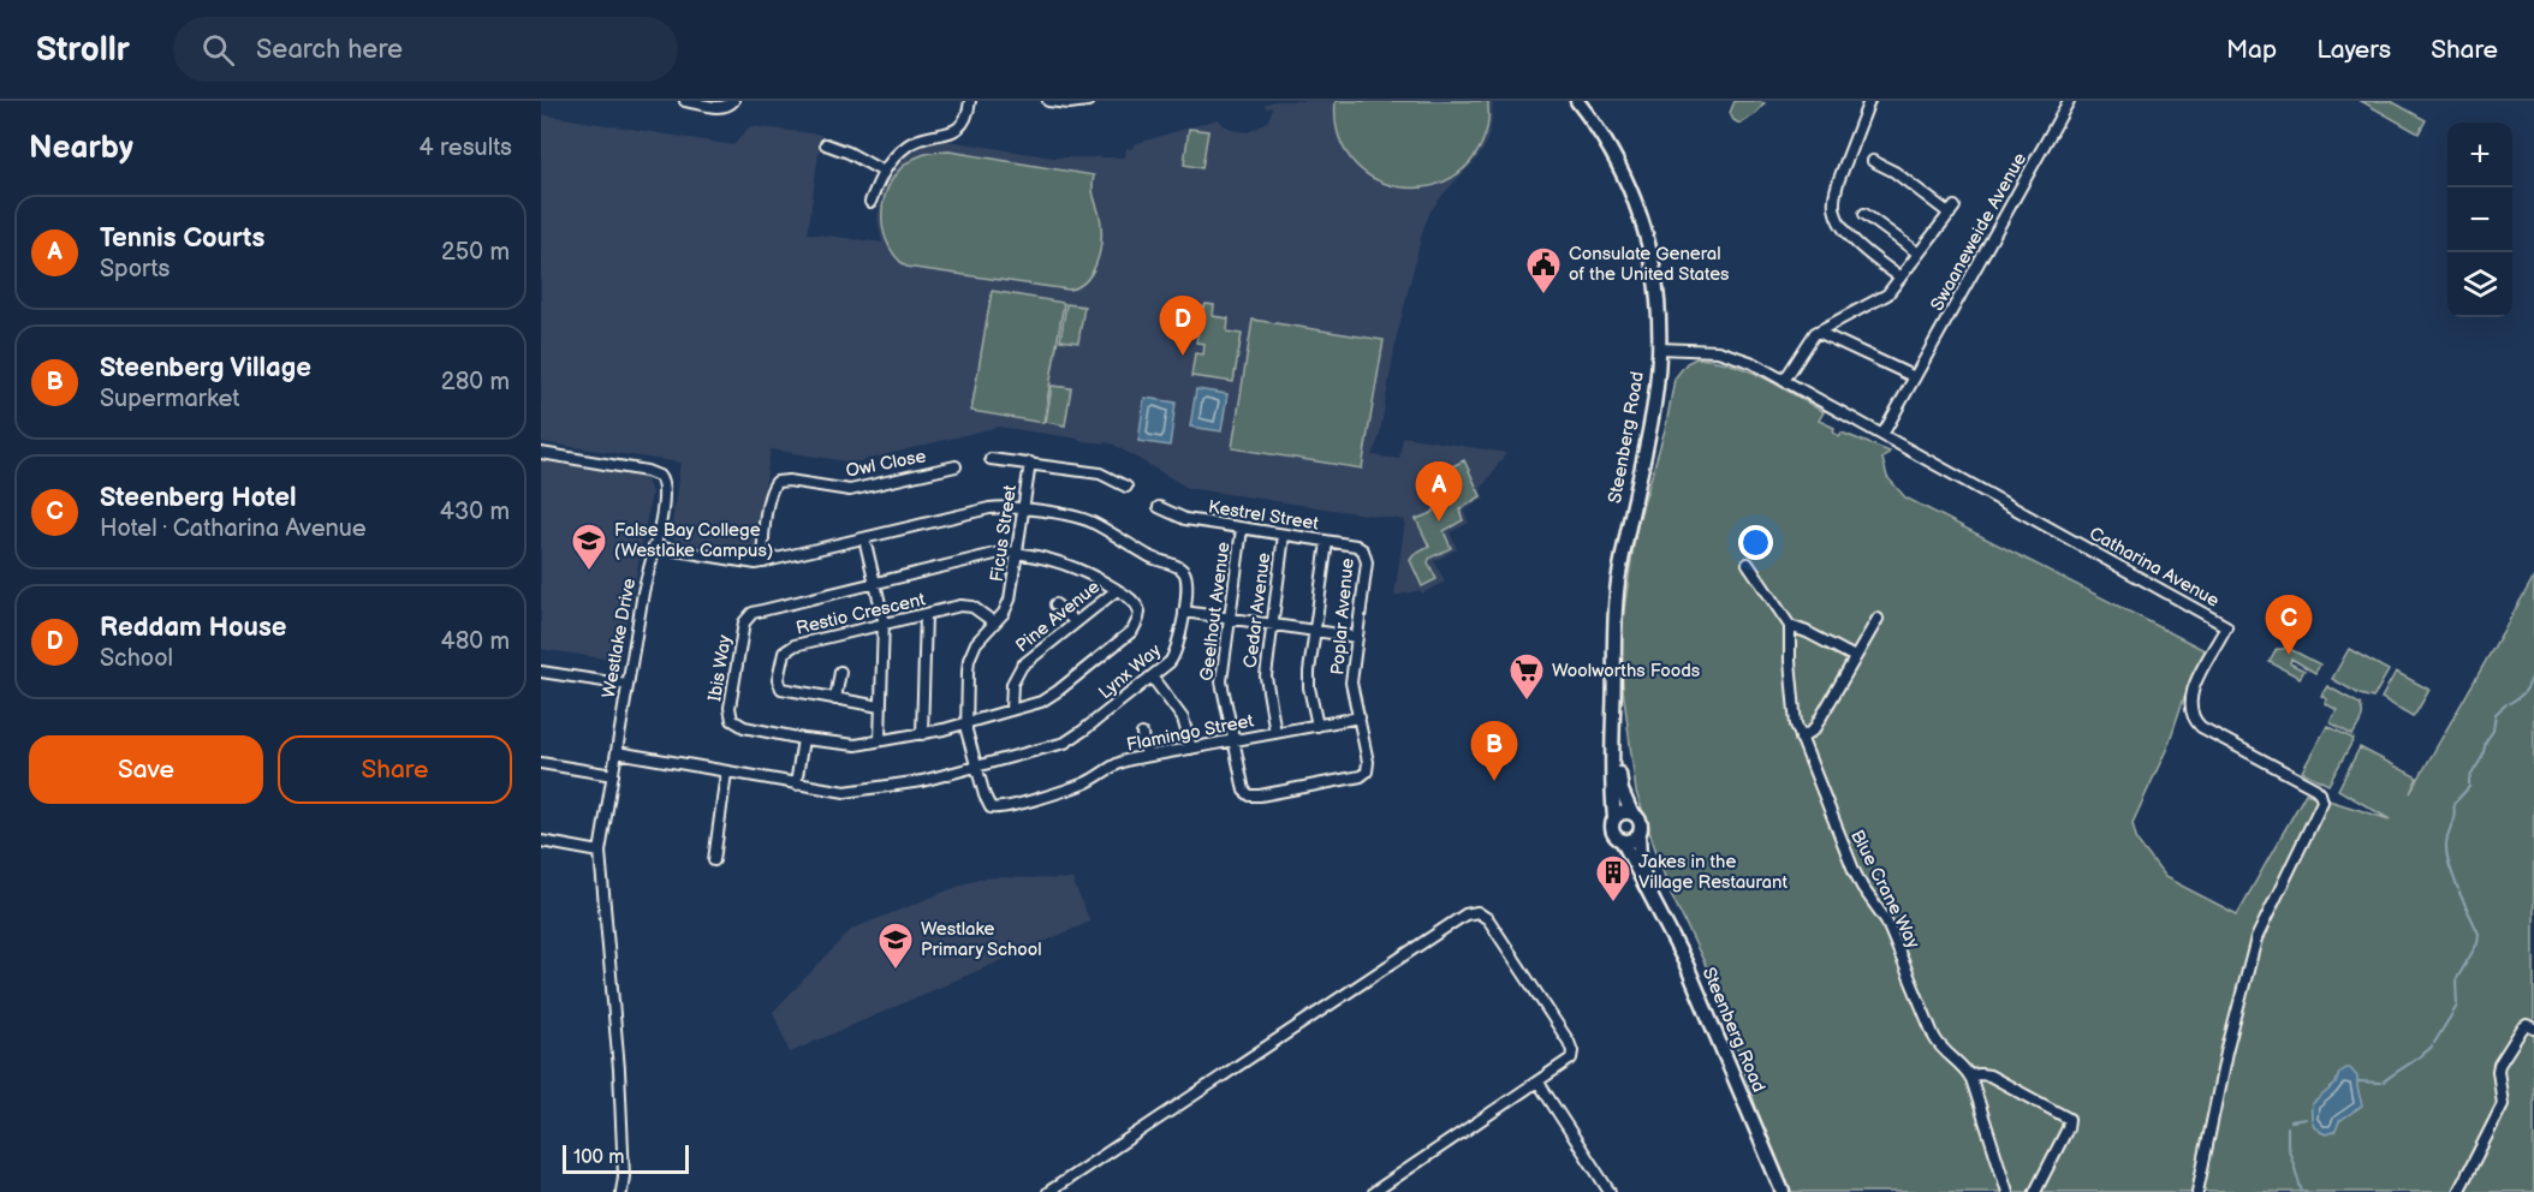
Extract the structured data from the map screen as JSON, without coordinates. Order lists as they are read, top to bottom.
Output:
{
  "streets": {
    "main road": ["Steenberg Road"],
    "street": [
      "Swaaneweide Avenue",
      "Owl Close",
      "Kestrel Street",
      "Ficus Street",
      "Catharina Avenue",
      "Cedar Avenue",
      "Geelhout Avenue",
      "Restio Crescent",
      "Pine Avenue",
      "Poplar Avenue",
      "Westlake Drive",
      "Ibis Way",
      "Lynx Way",
      "Flamingo Street",
      "Blue Crane Way"
    ]
  },
  "crossings": [
    ["Swaaneweide Avenue", "Catharina Avenue"],
    ["Steenberg Road", "Catharina Avenue"],
    ["Owl Close", "Lynx Way"],
    ["Kestrel Street", "Cedar Avenue"],
    ["Kestrel Street", "Geelhout Avenue"],
    ["Kestrel Street", "Poplar Avenue"],
    ["Ficus Street", "Restio Crescent"],
    ["Ficus Street", "Ibis Way"],
    ["Ficus Street", "Lynx Way"],
    ["Ficus Street", "Flamingo Street"],
    ["Cedar Avenue", "Flamingo Street"],
    ["Geelhout Avenue", "Poplar Avenue"],
    ["Geelhout Avenue", "Flamingo Street"],
    ["Pine Avenue", "Ibis Way"],
    ["Poplar Avenue", "Flamingo Street"],
    ["Westlake Drive", "Lynx Way"],
    ["Lynx Way", "Flamingo Street"]
  ],
  "places": {
    "public building": ["Consulate General of the United States"],
    "school or university": ["False Bay College (Westlake Campus)", "Westlake Primary School"],
    "supermarket": ["Woolworths Foods"],
    "building": ["Jakes in the Village Restaurant"]
  },
  "scale_bar": "100 m",
  "page": {
    "header": "Strollr",
    "search": "Search here",
    "nav": ["Map", "Layers", "Share"],
    "heading": ["Nearby", "4 results"],
    "map_buttons": ["+", "−"],
    "list": [
      {
        "mark": "A",
        "name": "Tennis Courts",
        "note": "Sports",
        "value": "250 m"
      },
      {
        "mark": "B",
        "name": "Steenberg Village",
        "note": "Supermarket",
        "value": "280 m"
      },
      {
        "mark": "C",
        "name": "Steenberg Hotel",
        "note": "Hotel · Catharina Avenue",
        "value": "430 m"
      },
      {
        "mark": "D",
        "name": "Reddam House",
        "note": "School",
        "value": "480 m"
      }
    ],
    "pins": [
      "D",
      "A",
      "C",
      "B"
    ],
    "buttons": ["Save", "Share"],
    "scale": "100 m"
  }
}
